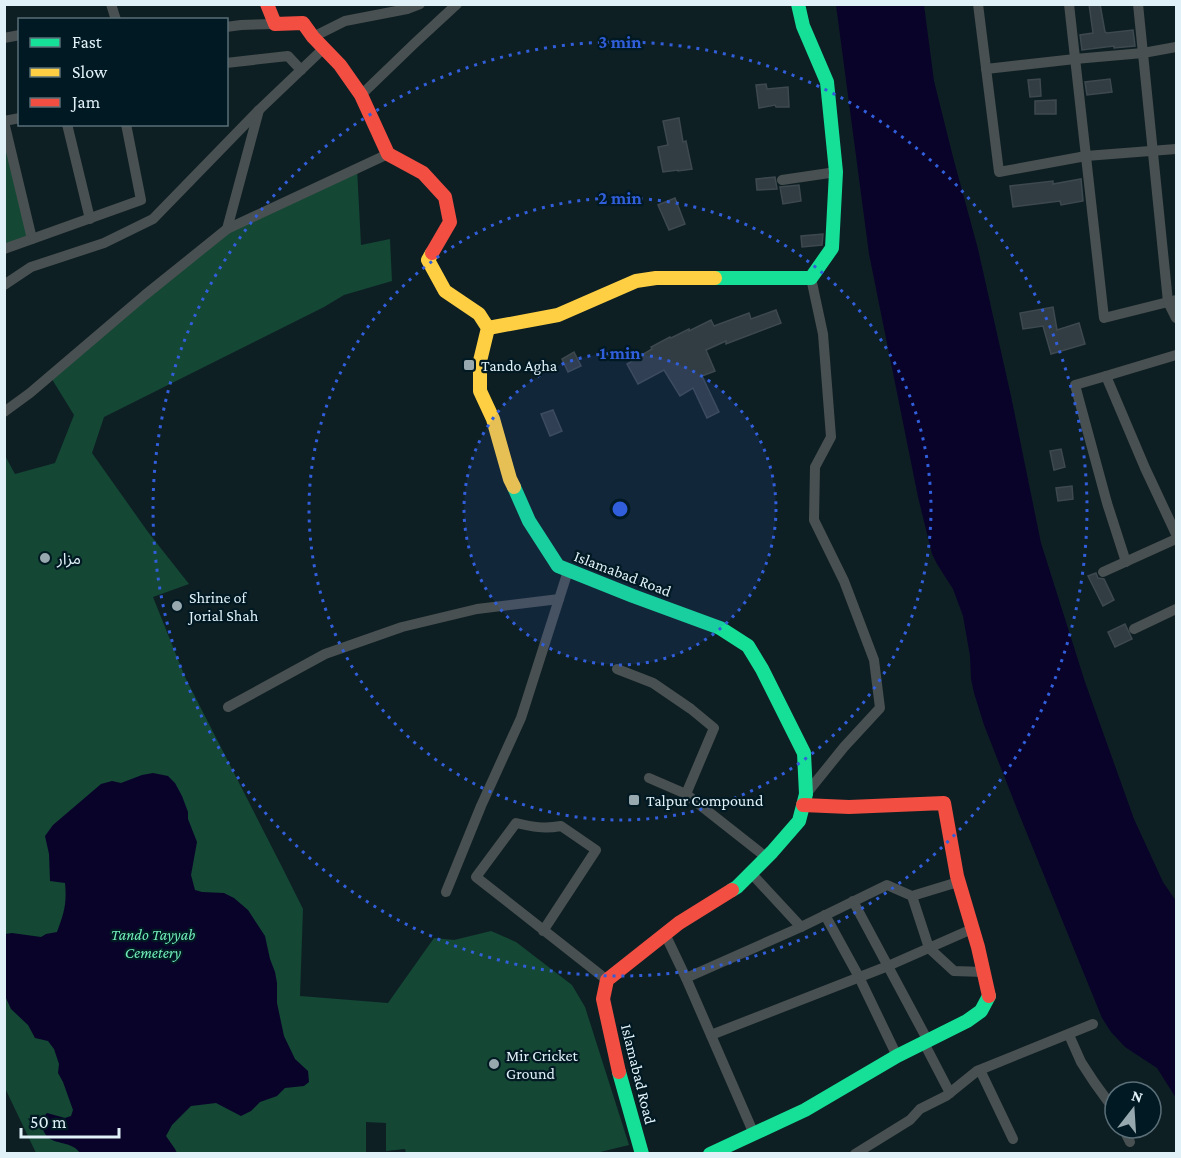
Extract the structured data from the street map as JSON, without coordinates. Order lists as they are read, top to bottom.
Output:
{
  "streets": {
    "street": ["Islamabad Road"]
  },
  "parks": ["Tando Tayyab Cemetery"],
  "places": {
    "transit": ["Tando Agha", "Talpur Compound"],
    "other": ["مزار", "Shrine of Jorial Shah", "Mir Cricket Ground"]
  },
  "legend": ["Fast", "Slow", "Jam"],
  "scale_bar": "50 m",
  "north": "top",
  "rings": ["3 min", "2 min", "1 min"]
}
